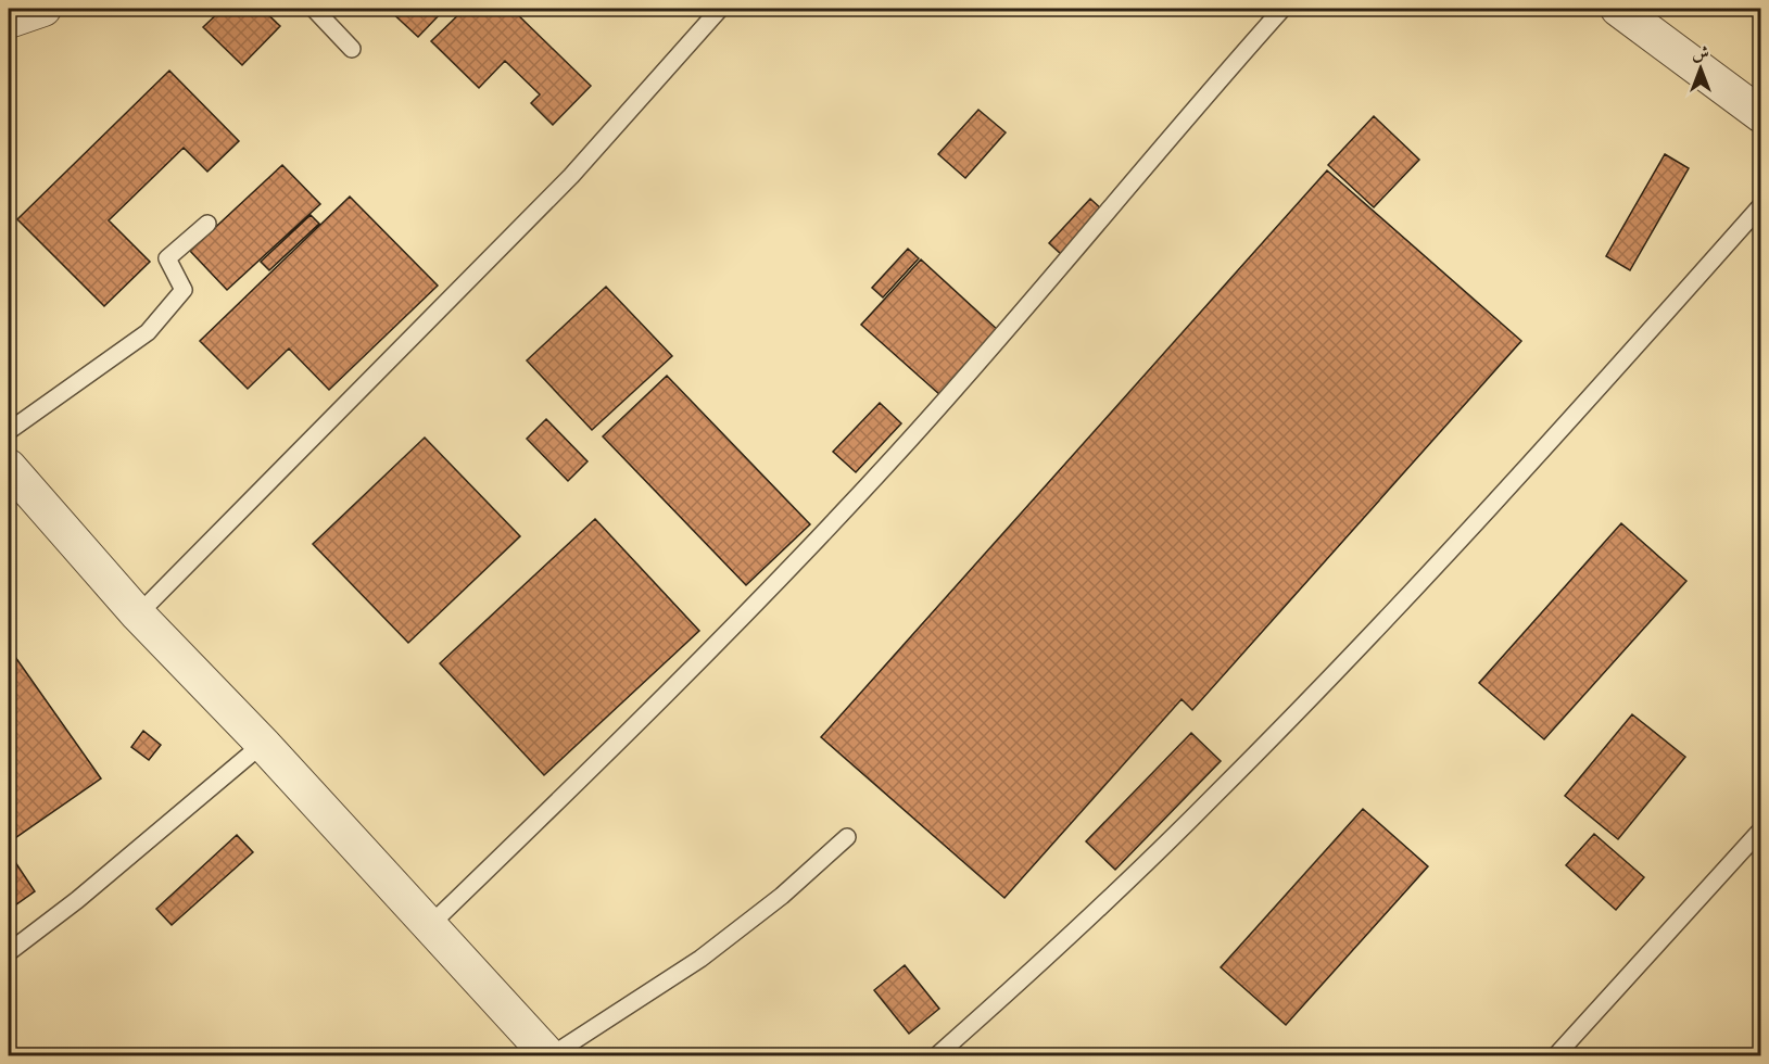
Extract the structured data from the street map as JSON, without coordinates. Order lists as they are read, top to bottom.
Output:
{
  "north": "top"
}
